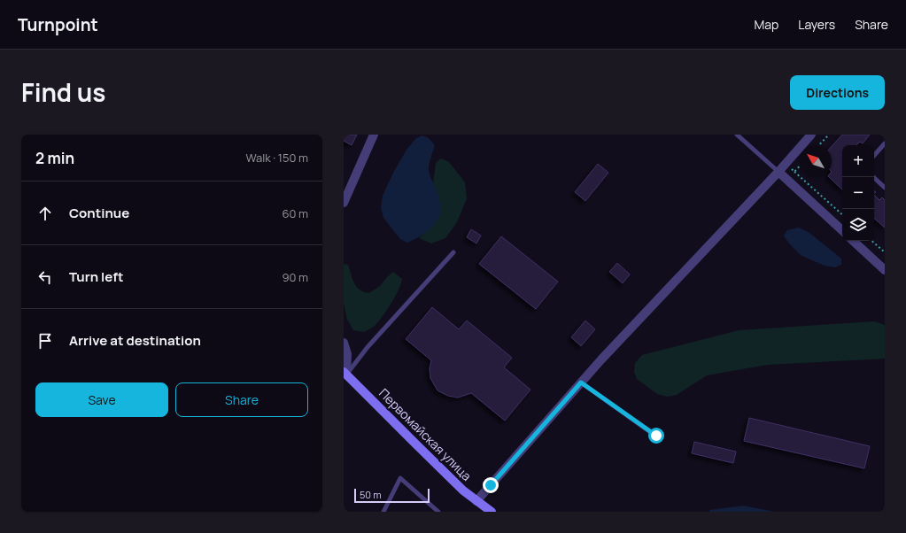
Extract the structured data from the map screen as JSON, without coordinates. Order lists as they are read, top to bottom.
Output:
{
  "streets": {
    "main road": ["Первомайская улица"]
  },
  "scale_bar": "50 m",
  "north": "top left",
  "page": {
    "header": "Turnpoint",
    "nav": ["Map", "Layers", "Share"],
    "title": "Find us",
    "buttons": [
      "Directions",
      ["Save", "Share"]
    ],
    "heading": ["2 min", "Walk · 150 m"],
    "map_buttons": ["+", "−"],
    "list": [
      ["Continue", "60 m"],
      ["Turn left", "90 m"],
      "Arrive at destination"
    ],
    "scale": "50 m"
  }
}
